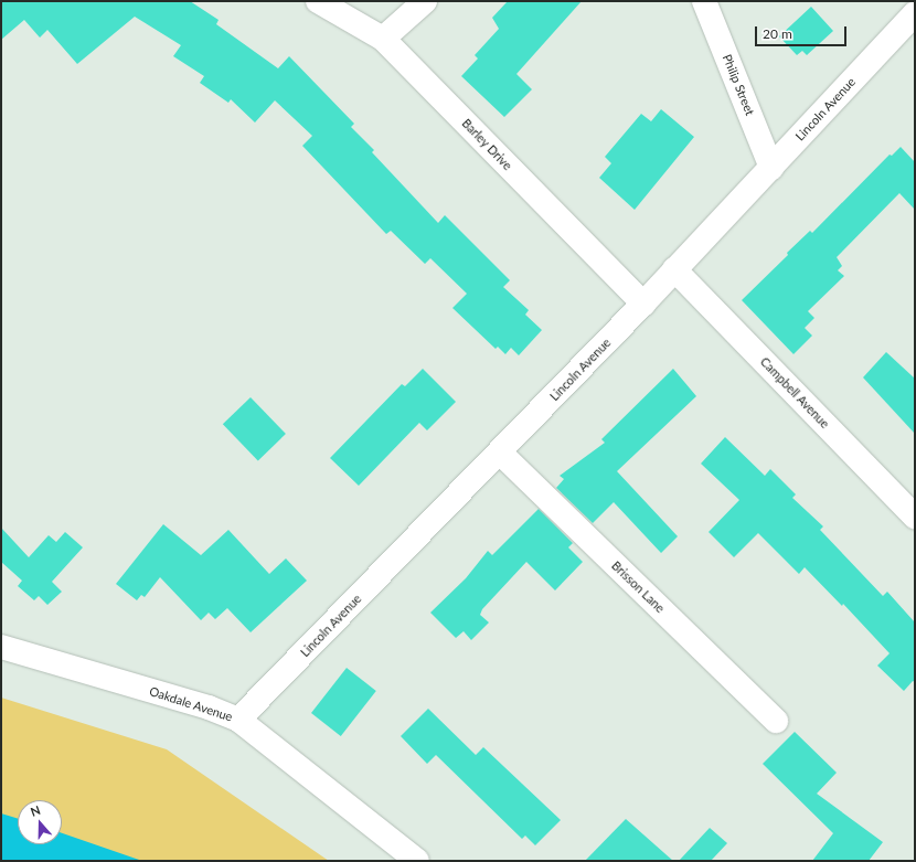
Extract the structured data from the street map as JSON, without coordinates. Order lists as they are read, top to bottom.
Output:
{
  "streets": {
    "street": [
      "Philip Street",
      "Lincoln Avenue",
      "Barley Drive",
      "Campbell Avenue",
      "Brisson Lane",
      "Oakdale Avenue"
    ]
  },
  "crossings": [
    ["Philip Street", "Lincoln Avenue"],
    ["Lincoln Avenue", "Barley Drive"],
    ["Lincoln Avenue", "Campbell Avenue"],
    ["Lincoln Avenue", "Brisson Lane"],
    ["Lincoln Avenue", "Oakdale Avenue"]
  ],
  "scale_bar": "20 m",
  "north": "top"
}
